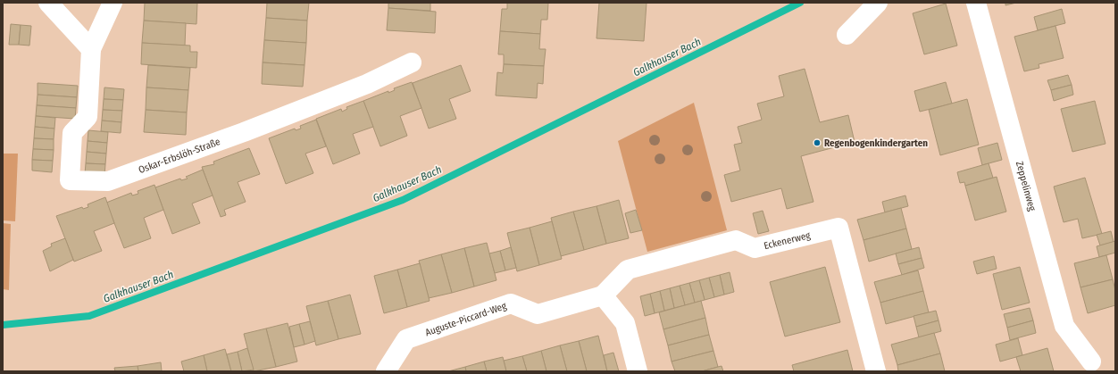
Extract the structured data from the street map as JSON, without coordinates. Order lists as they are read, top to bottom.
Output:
{
  "streets": {
    "street": [
      "Oskar-Erbslöh-Straße",
      "Zeppelinweg",
      "Eckenerweg",
      "Auguste-Piccard-Weg"
    ]
  },
  "crossings": [
    ["Eckenerweg", "Auguste-Piccard-Weg"]
  ],
  "water": ["Galkhauser Bach"],
  "places": ["Regenbogenkindergarten"]
}
